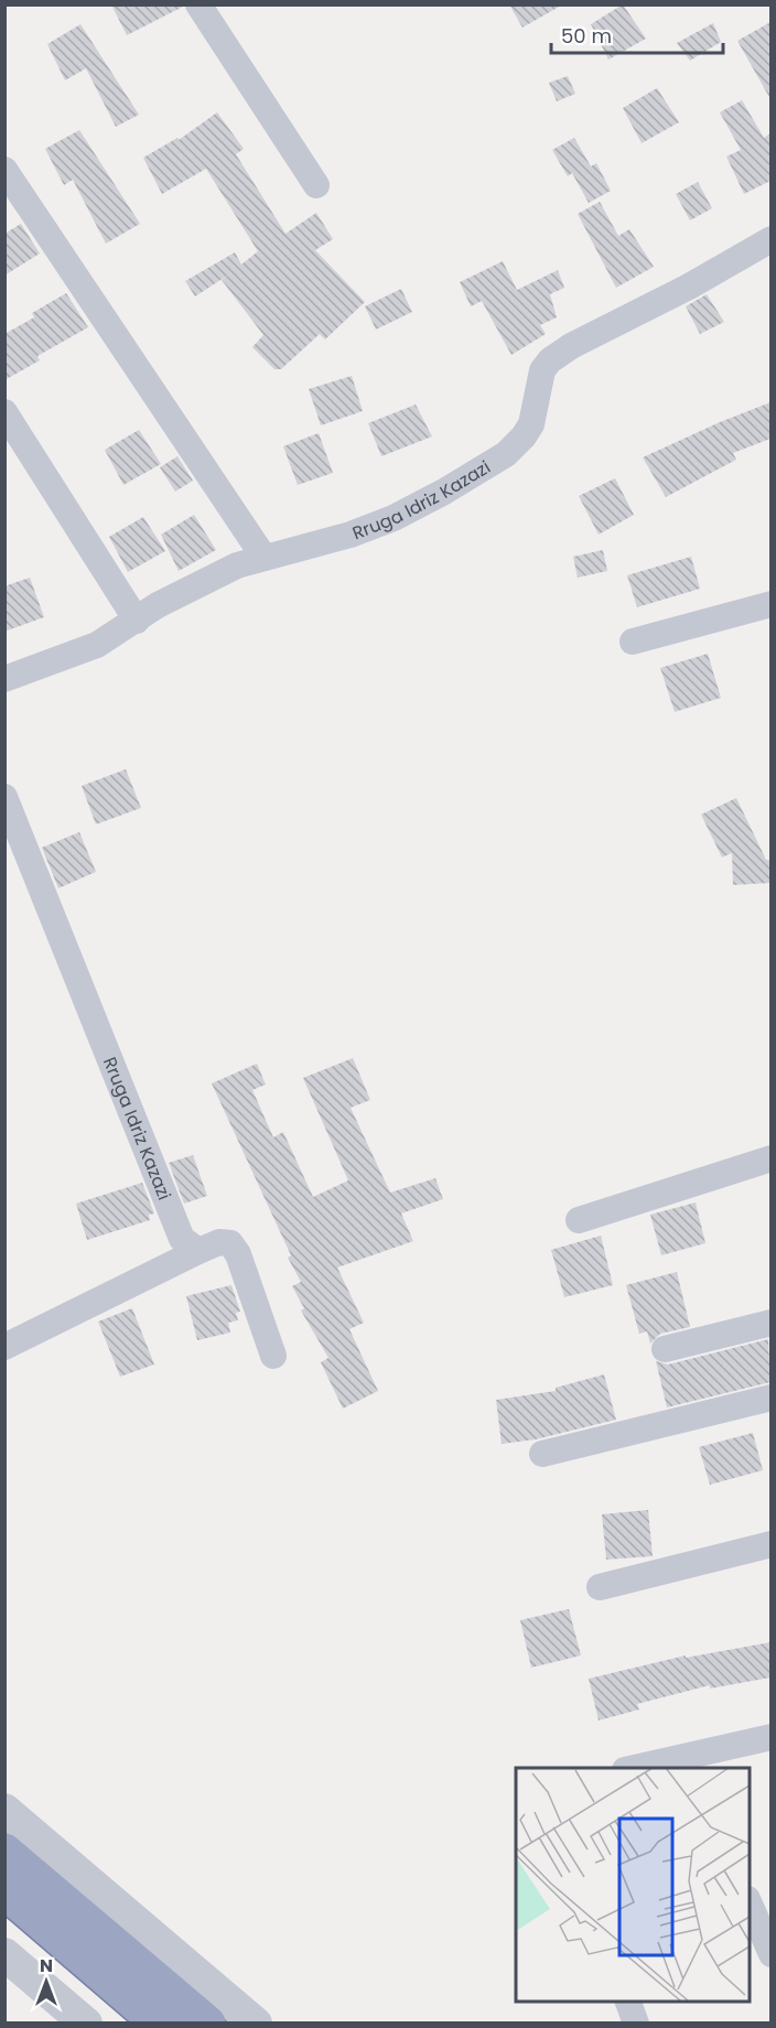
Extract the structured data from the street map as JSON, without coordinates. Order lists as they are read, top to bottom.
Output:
{
  "streets": {
    "street": ["Rruga Idriz Kazazi"]
  },
  "scale_bar": "50 m",
  "north": "top"
}
